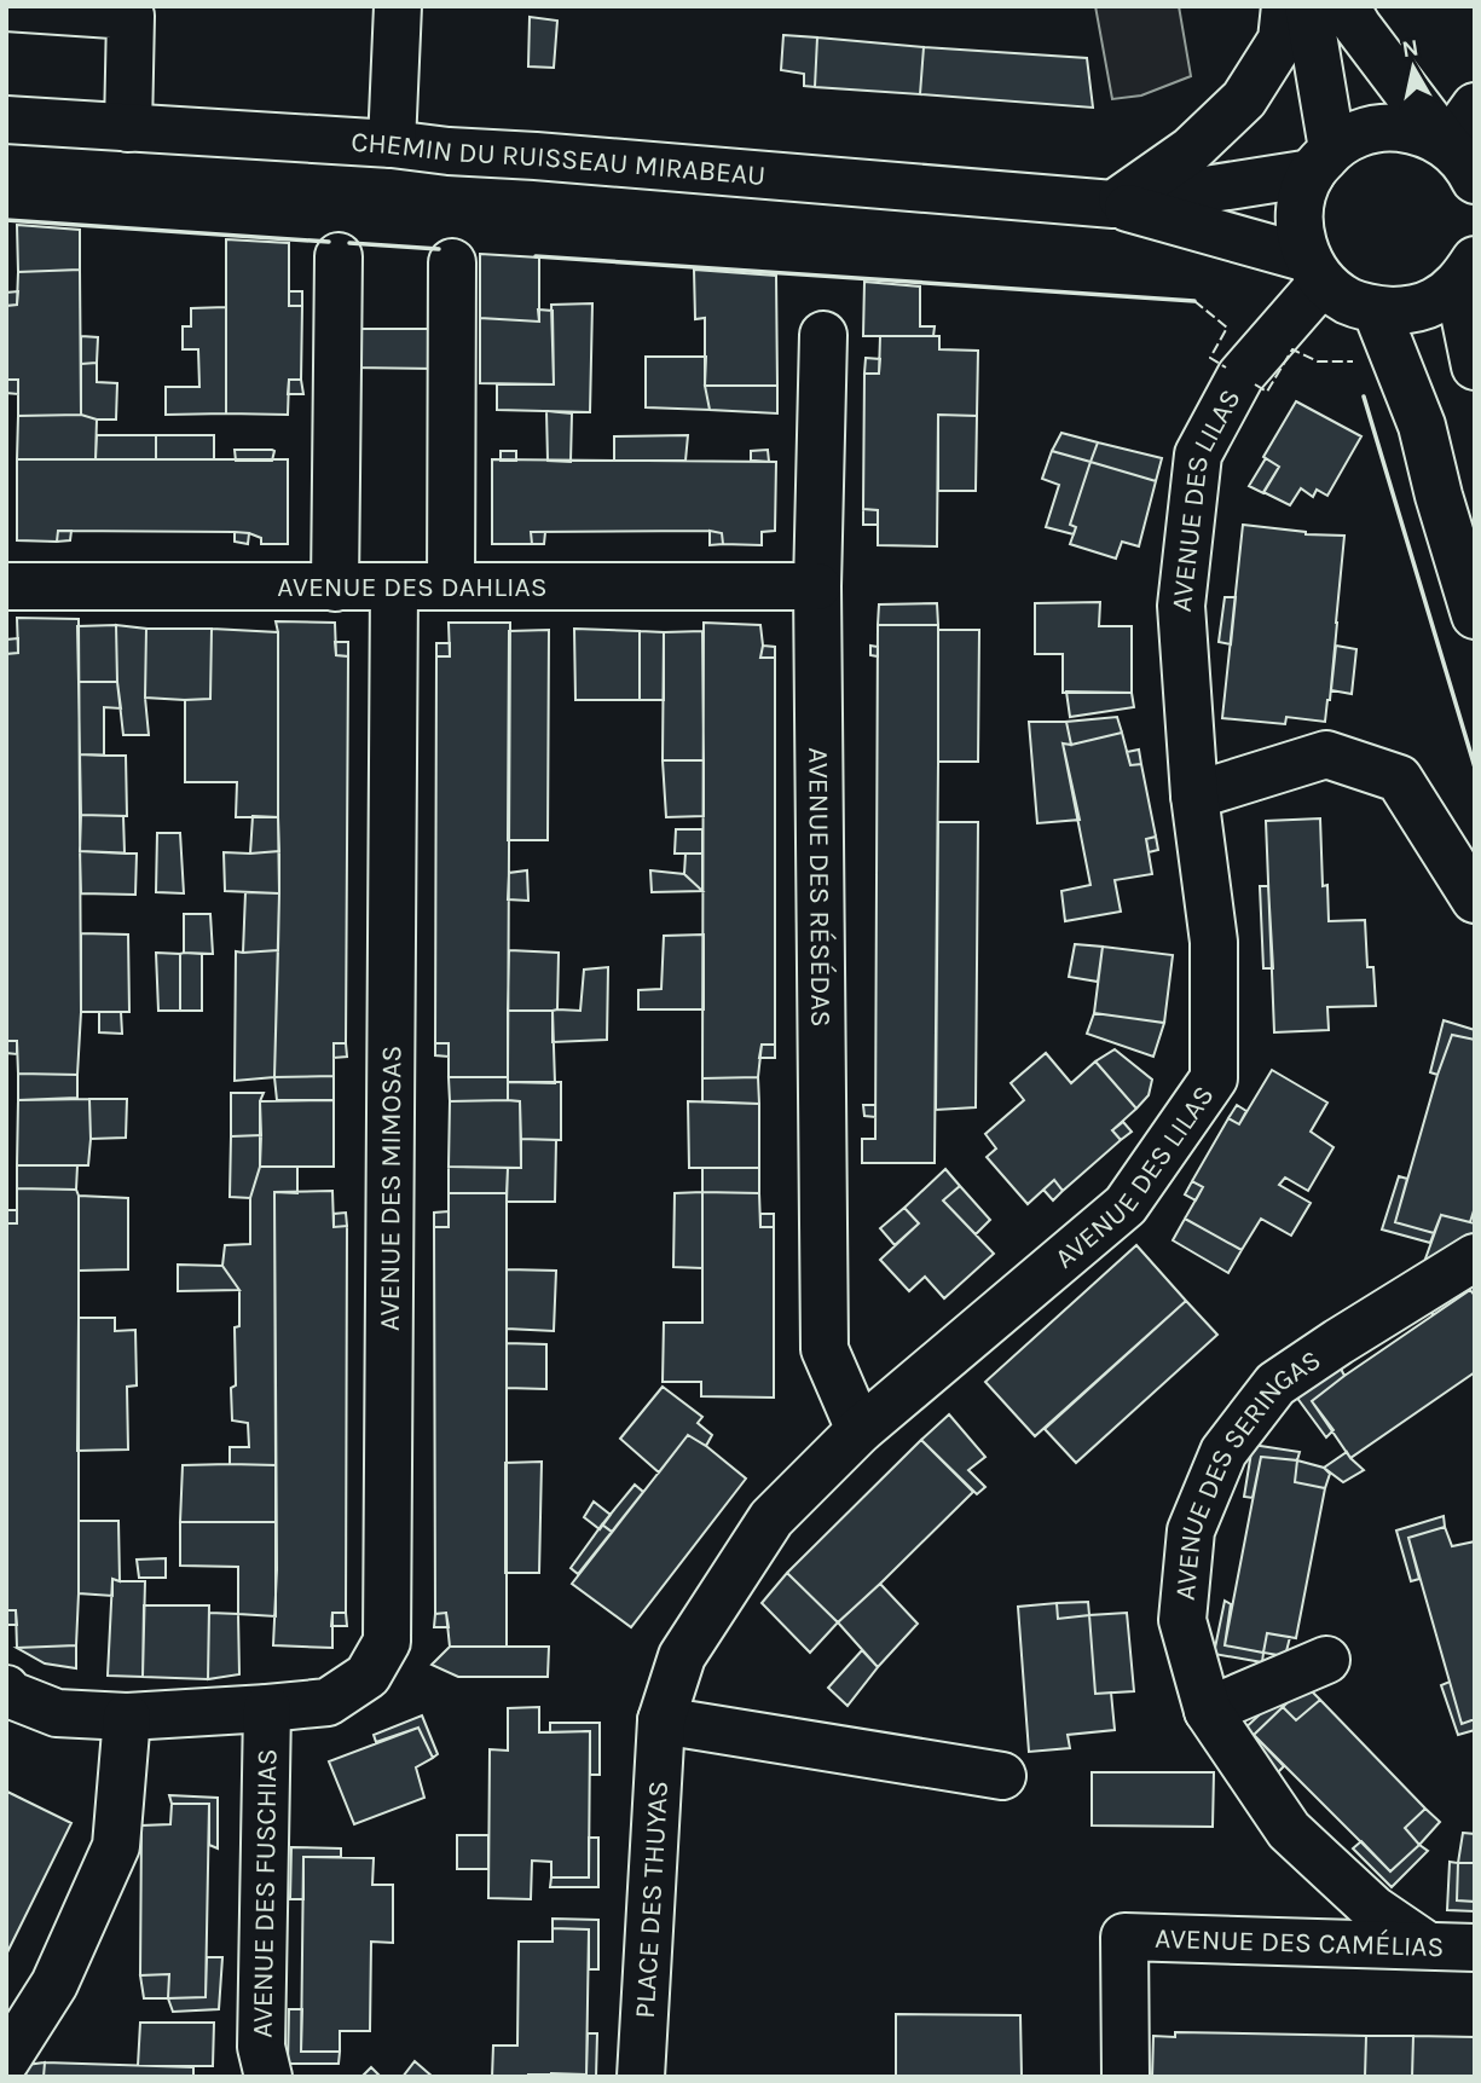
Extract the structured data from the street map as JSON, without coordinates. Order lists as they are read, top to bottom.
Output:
{
  "streets": {
    "street": [
      "CHEMIN DU RUISSEAU MIRABEAU",
      "AVENUE DES LILAS",
      "AVENUE DES DAHLIAS",
      "AVENUE DES RÉSÉDAS",
      "AVENUE DES MIMOSAS",
      "AVENUE DES SERINGAS",
      "AVENUE DES FUSCHIAS",
      "PLACE DES THUYAS",
      "AVENUE DES CAMÉLIAS"
    ]
  },
  "crossings": [
    ["CHEMIN DU RUISSEAU MIRABEAU", "AVENUE DES LILAS"],
    ["AVENUE DES LILAS", "AVENUE DES RÉSÉDAS"],
    ["AVENUE DES LILAS", "PLACE DES THUYAS"],
    ["AVENUE DES DAHLIAS", "AVENUE DES RÉSÉDAS"],
    ["AVENUE DES DAHLIAS", "AVENUE DES MIMOSAS"],
    ["AVENUE DES MIMOSAS", "AVENUE DES FUSCHIAS"],
    ["AVENUE DES SERINGAS", "AVENUE DES CAMÉLIAS"]
  ],
  "north": "top"
}
